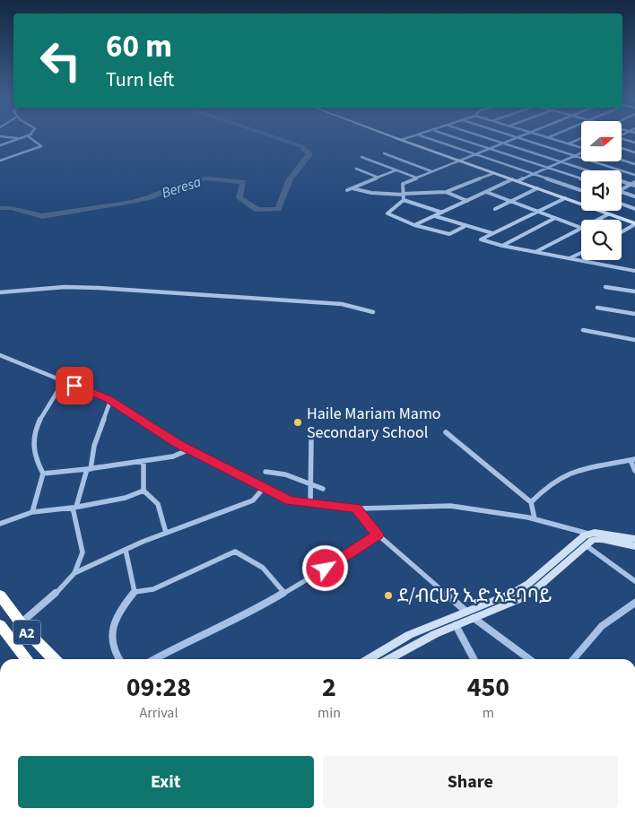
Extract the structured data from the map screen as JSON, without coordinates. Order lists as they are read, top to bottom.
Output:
{
  "streets": {
    "highway": ["A2"]
  },
  "water": ["Beresa"],
  "places": ["Haile Mariam Mamo Secondary School", "ደ/ብርሀን ኢድ አደባባይ"],
  "north": "right",
  "page": {
    "turn": ["60 m", "Turn left"],
    "eta": [
      "09:28",
      "Arrival",
      "2",
      "min",
      "450",
      "m"
    ],
    "buttons": ["Exit", "Share"]
  }
}
